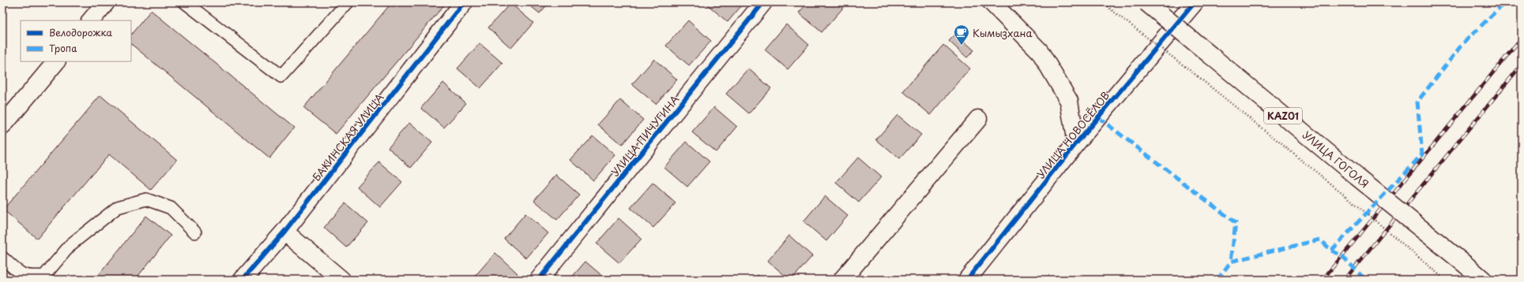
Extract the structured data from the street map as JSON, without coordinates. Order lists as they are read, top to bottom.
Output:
{
  "streets": {
    "main road": [
      "KАZ01",
      "УЛИЦА НОВОСЁЛОВ",
      "УЛИЦА ПИЧУГИНА",
      "БАКИНСКАЯ УЛИЦА",
      "УЛИЦА ГОГОЛЯ"
    ]
  },
  "places": {
    "cafe": ["Кымызхана"]
  },
  "legend": ["Велодорожка", "Тропа"]
}
